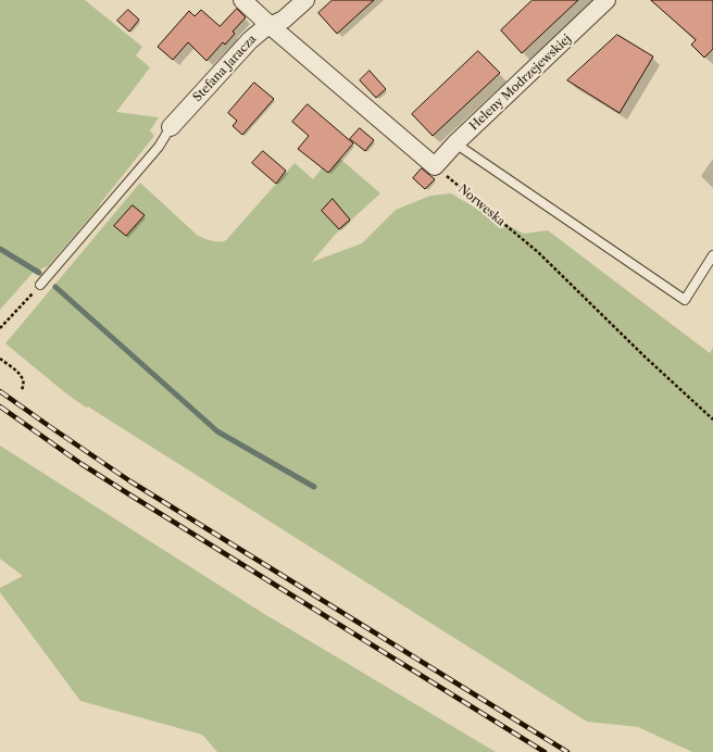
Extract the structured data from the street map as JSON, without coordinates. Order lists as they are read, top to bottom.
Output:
{
  "streets": {
    "street": ["Stefana Jaracza", "Heleny Modrzejewskiej"],
    "path": ["Norweska"]
  },
  "crossings": [
    ["Heleny Modrzejewskiej", "Norweska"]
  ]
}
